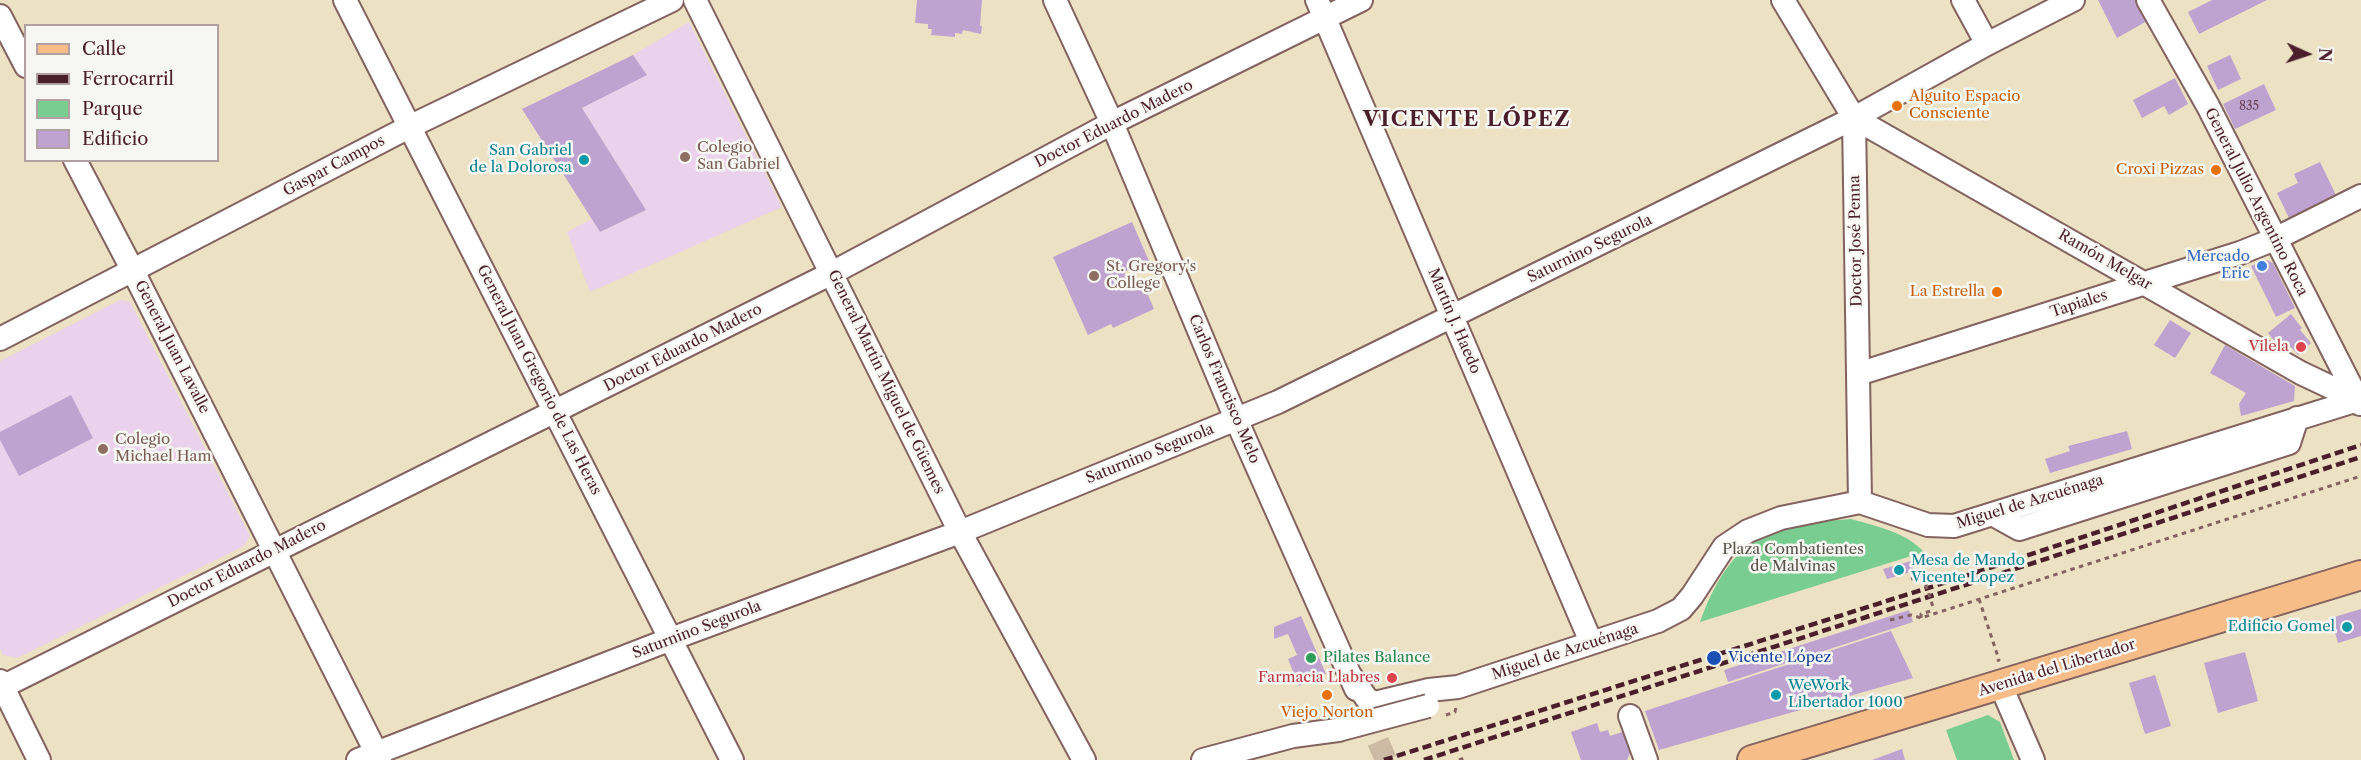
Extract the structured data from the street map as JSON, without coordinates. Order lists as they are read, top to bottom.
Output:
{
  "streets": {
    "main road": ["Avenida del Libertador"],
    "street": [
      "Doctor Eduardo Madero",
      "Gaspar Campos",
      "General Julio Argentino Roca",
      "Doctor José Penna",
      "Saturnino Segurola",
      "Ramón Melgar",
      "Tapiales",
      "Martín J. Haedo",
      "General Juan Lavalle",
      "General Juan Gregorio de Las Heras",
      "General Martín Miguel de Güemes",
      "Carlos Francisco Melo",
      "Miguel de Azcuénaga"
    ]
  },
  "crossings": [
    ["Doctor Eduardo Madero", "Martín J. Haedo"],
    ["Doctor Eduardo Madero", "General Juan Lavalle"],
    ["Doctor Eduardo Madero", "General Juan Gregorio de Las Heras"],
    ["Doctor Eduardo Madero", "General Martín Miguel de Güemes"],
    ["Doctor Eduardo Madero", "Carlos Francisco Melo"],
    ["Gaspar Campos", "General Juan Lavalle"],
    ["Gaspar Campos", "General Juan Gregorio de Las Heras"],
    ["General Julio Argentino Roca", "Ramón Melgar"],
    ["General Julio Argentino Roca", "Tapiales"],
    ["General Julio Argentino Roca", "Miguel de Azcuénaga"],
    ["Doctor José Penna", "Saturnino Segurola"],
    ["Doctor José Penna", "Ramón Melgar"],
    ["Doctor José Penna", "Tapiales"],
    ["Doctor José Penna", "Miguel de Azcuénaga"],
    ["Saturnino Segurola", "Ramón Melgar"],
    ["Saturnino Segurola", "Martín J. Haedo"],
    ["Saturnino Segurola", "General Juan Lavalle"],
    ["Saturnino Segurola", "General Juan Gregorio de Las Heras"],
    ["Saturnino Segurola", "General Martín Miguel de Güemes"],
    ["Saturnino Segurola", "Carlos Francisco Melo"],
    ["Ramón Melgar", "Tapiales"],
    ["Ramón Melgar", "Miguel de Azcuénaga"],
    ["Martín J. Haedo", "Miguel de Azcuénaga"],
    ["Carlos Francisco Melo", "Miguel de Azcuénaga"]
  ],
  "districts": ["VICENTE LÓPEZ"],
  "parks": ["Plaza Combatientes de Malvinas"],
  "places": [
    "Alguito Espacio Consciente",
    "Colegio San Gabriel",
    "San Gabriel de la Dolorosa",
    "Croxi Pizzas",
    "Mercado Eric",
    "St. Gregory's College",
    "La Estrella",
    "Vilela",
    "Colegio Michael Ham",
    "Mesa de Mando Vicente Lopez",
    "Edificio Gomel",
    "Pilates Balance",
    "Vicente López",
    "Farmacia Llabres",
    "Viejo Norton",
    "WeWork Libertador 1000"
  ],
  "house_numbers": ["835"],
  "legend": [
    "Calle",
    "Ferrocarril",
    "Parque",
    "Edificio"
  ],
  "north": "right"
}
